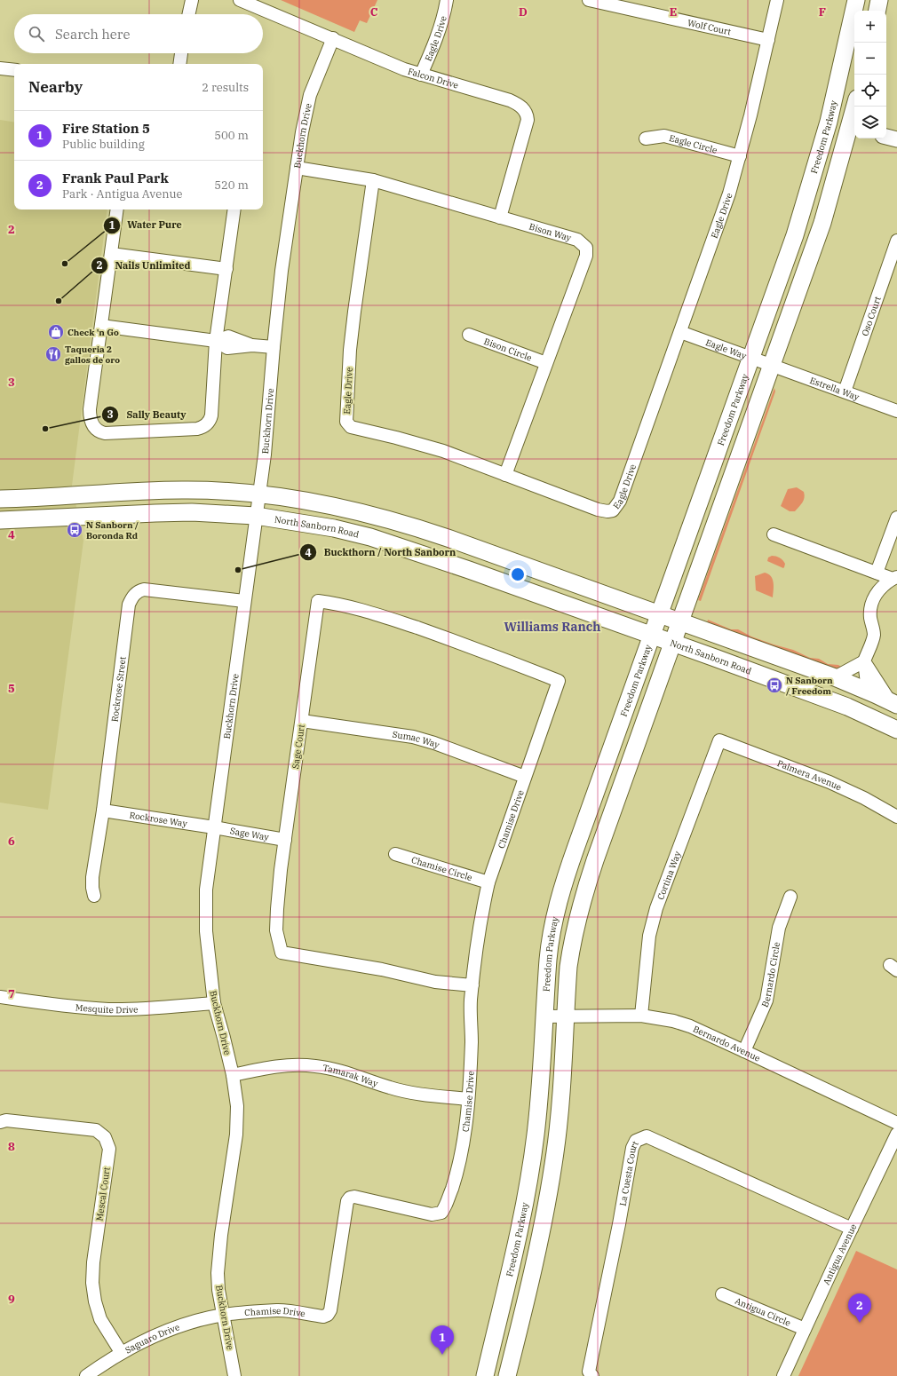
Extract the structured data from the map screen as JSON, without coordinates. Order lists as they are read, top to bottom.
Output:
{
  "streets": {
    "main road": ["Freedom Parkway", "North Sanborn Road"],
    "street": [
      "Wolf Court",
      "Eagle Drive",
      "Falcon Drive",
      "Buckhorn Drive",
      "Eagle Circle",
      "Bison Way",
      "Oso Court",
      "Bison Circle",
      "Eagle Way",
      "Estrella Way",
      "Rockrose Street",
      "Sumac Way",
      "Sage Court",
      "Palmera Avenue",
      "Rockrose Way",
      "Chamise Drive",
      "Sage Way",
      "Chamise Circle",
      "Cortina Way",
      "Bernardo Circle",
      "Mesquite Drive",
      "Bernardo Avenue",
      "Tamarak Way",
      "La Cuesta Court",
      "Mescal Court",
      "Antigua Avenue",
      "Antigua Circle",
      "Saguaro Drive"
    ]
  },
  "crossings": [
    ["Wolf Court", "Eagle Drive"],
    ["Eagle Drive", "Falcon Drive"],
    ["Eagle Drive", "Eagle Circle"],
    ["Eagle Drive", "Bison Way"],
    ["Eagle Drive", "Eagle Way"],
    ["Falcon Drive", "Buckhorn Drive"],
    ["Falcon Drive", "Bison Way"],
    ["Buckhorn Drive", "Bison Way"],
    ["Buckhorn Drive", "North Sanborn Road"],
    ["Buckhorn Drive", "Rockrose Street"],
    ["Buckhorn Drive", "Rockrose Way"],
    ["Buckhorn Drive", "Chamise Drive"],
    ["Buckhorn Drive", "Sage Way"],
    ["Buckhorn Drive", "Mesquite Drive"],
    ["Buckhorn Drive", "Tamarak Way"],
    ["Buckhorn Drive", "Saguaro Drive"],
    ["Freedom Parkway", "Eagle Way"],
    ["Freedom Parkway", "North Sanborn Road"],
    ["Freedom Parkway", "Bernardo Avenue"],
    ["Bison Way", "Bison Circle"],
    ["Oso Court", "Estrella Way"],
    ["Eagle Way", "Estrella Way"],
    ["Rockrose Street", "Rockrose Way"],
    ["Sumac Way", "Sage Court"],
    ["Sumac Way", "Chamise Drive"],
    ["Sage Court", "Chamise Drive"],
    ["Sage Court", "Sage Way"],
    ["Palmera Avenue", "Cortina Way"],
    ["Rockrose Way", "Sage Way"],
    ["Chamise Drive", "Chamise Circle"],
    ["Chamise Drive", "Tamarak Way"],
    ["Chamise Drive", "Saguaro Drive"],
    ["Cortina Way", "Bernardo Avenue"],
    ["Bernardo Circle", "Bernardo Avenue"],
    ["La Cuesta Court", "Antigua Avenue"],
    ["Mescal Court", "Saguaro Drive"],
    ["Antigua Avenue", "Antigua Circle"]
  ],
  "districts": ["Williams Ranch"],
  "places": {
    "other": [
      "Water Pure",
      "Nails Unlimited",
      "Sally Beauty",
      "Buckthorn / North Sanborn"
    ],
    "shop": ["Check 'n Go"],
    "restaurant": ["Taqueria 2 gallos de oro"],
    "bus stop": ["N Sanborn / Boronda Rd", "N Sanborn / Freedom"]
  },
  "page": {
    "map_buttons": ["+", "−"],
    "search": "Search here",
    "heading": ["Nearby", "2 results"],
    "list": [
      {
        "mark": "1",
        "name": "Fire Station 5",
        "note": "Public building",
        "value": "500 m"
      },
      {
        "mark": "2",
        "name": "Frank Paul Park",
        "note": "Park · Antigua Avenue",
        "value": "520 m"
      }
    ],
    "pins": ["2", "1"]
  },
  "grid": {
    "columns": [
      "C",
      "D",
      "E",
      "F"
    ],
    "rows": [
      "2",
      "3",
      "4",
      "5",
      "6",
      "7",
      "8",
      "9"
    ]
  }
}
